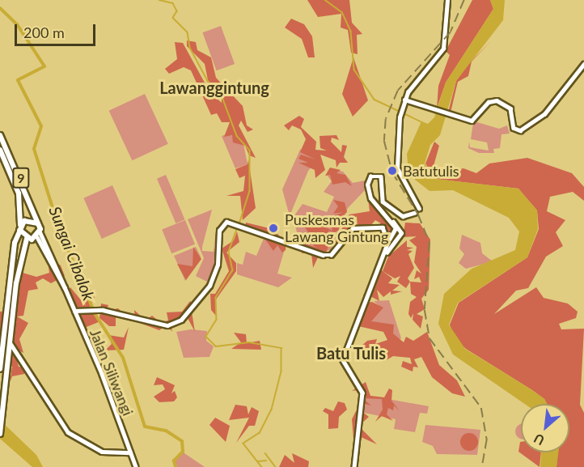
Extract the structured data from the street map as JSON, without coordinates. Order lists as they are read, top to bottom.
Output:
{
  "streets": {
    "highway": ["9"],
    "main road": ["Jalan Siliwangi"]
  },
  "crossings": [
    ["9", "Jalan Siliwangi"]
  ],
  "districts": ["Lawanggintung", "Batu Tulis"],
  "water": ["Sungai Cibalok"],
  "places": ["Batutulis", "Puskesmas Lawang Gintung"],
  "scale_bar": "200 m",
  "north": "bottom left"
}
